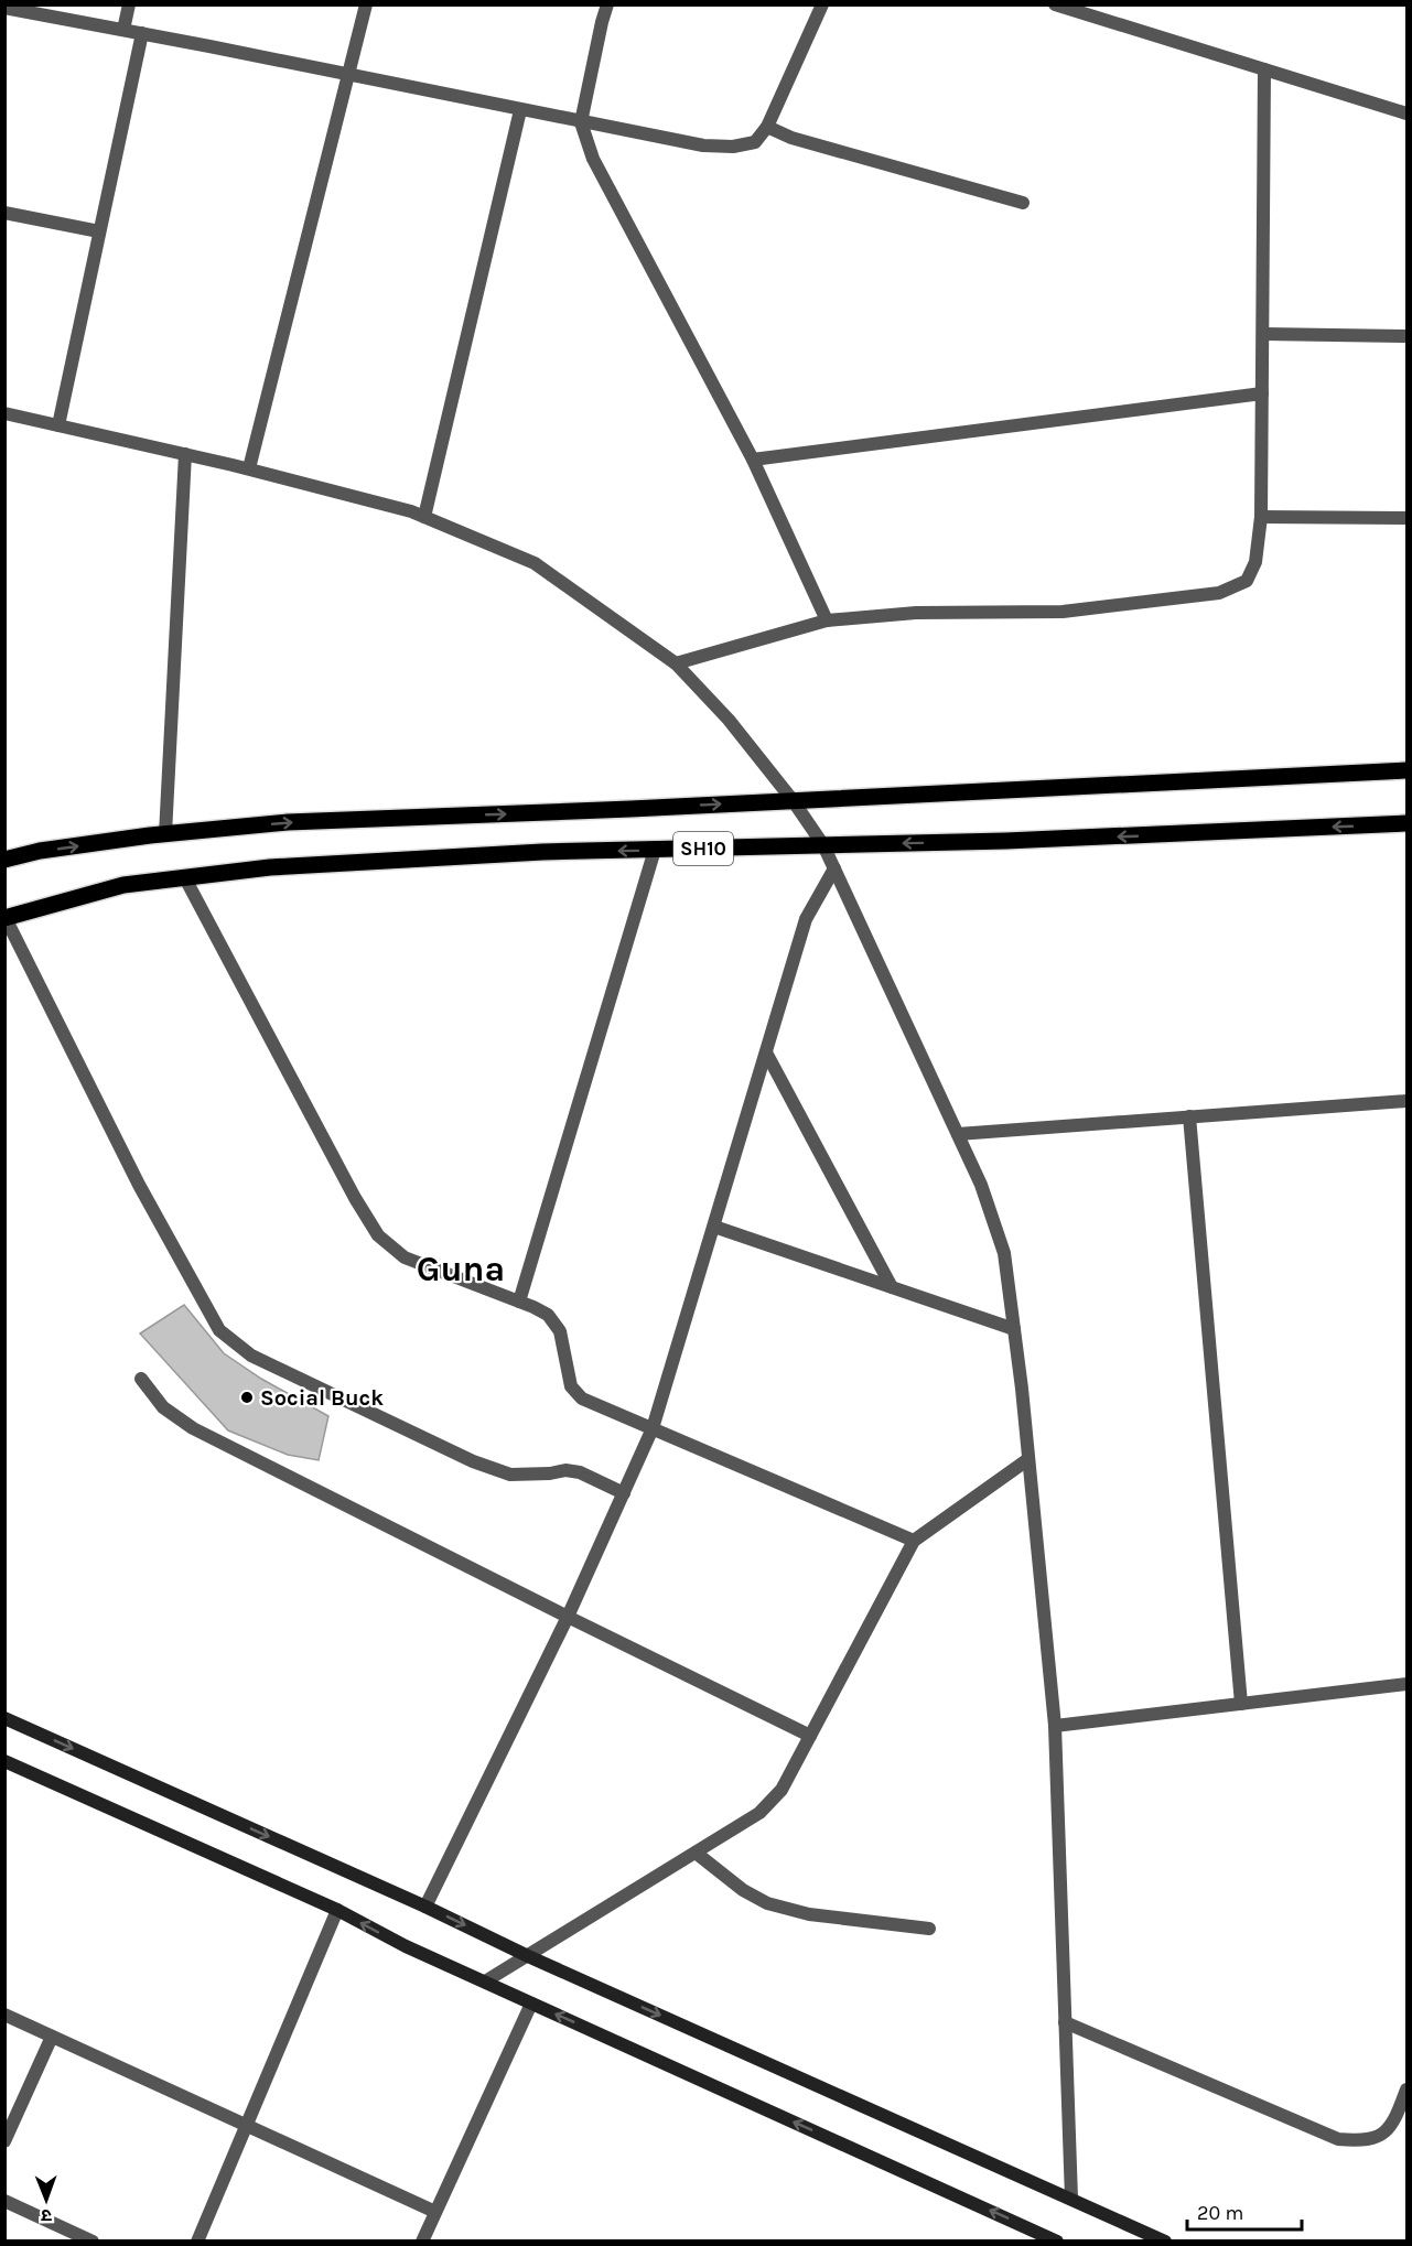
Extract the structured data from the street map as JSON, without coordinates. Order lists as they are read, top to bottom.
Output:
{
  "streets": {
    "main road": ["SH10"]
  },
  "districts": ["Guna"],
  "places": ["Social Buck"],
  "scale_bar": "20 m",
  "north": "bottom"
}
